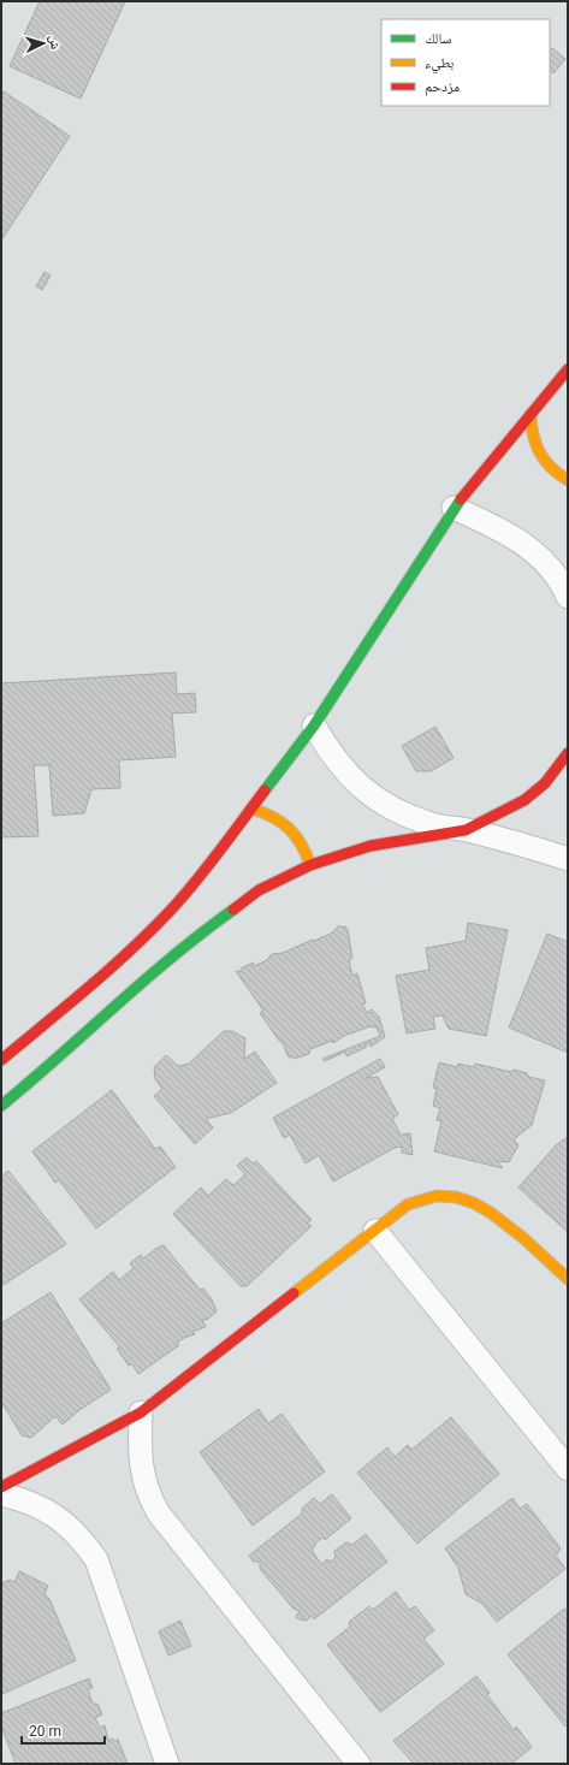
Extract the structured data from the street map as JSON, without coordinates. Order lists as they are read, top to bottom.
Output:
{
  "legend": ["سالك", "بطيء", "مزدحم"],
  "scale_bar": "20 m",
  "north": "right"
}
